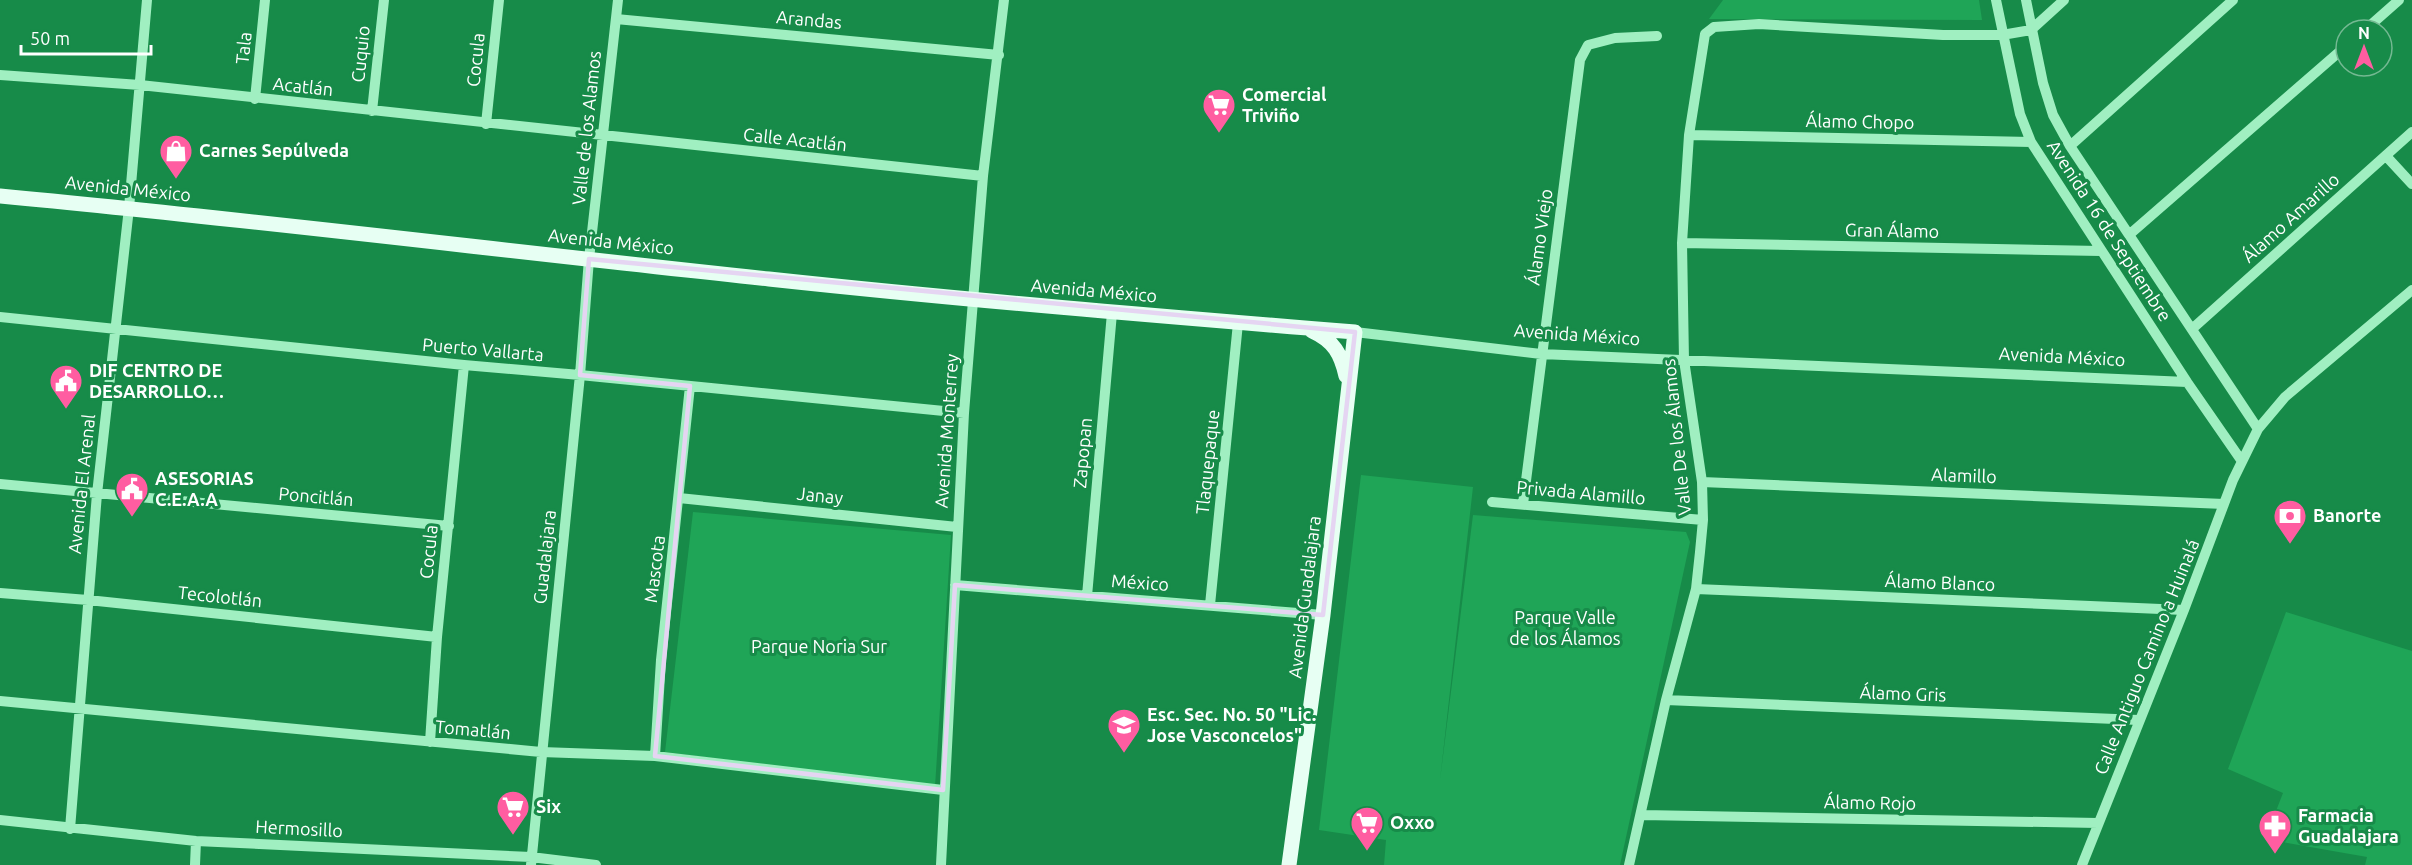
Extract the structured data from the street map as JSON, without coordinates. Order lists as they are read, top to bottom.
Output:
{
  "streets": {
    "main road": ["Avenida México", "Avenida Guadalajara"],
    "street": [
      "Arandas",
      "Tala",
      "Cuquio",
      "Cocula",
      "Acatlán",
      "Álamo Chopo",
      "Valle de los Alamos",
      "Calle Acatlán",
      "Álamo Amarillo",
      "Gran Álamo",
      "Avenida 16 de Septiembre",
      "Álamo Viejo",
      "Puerto Vallarta",
      "Avenida Monterrey",
      "Valle De los Álamos",
      "Zapopan",
      "Tlaquepaque",
      "Alamillo",
      "Avenida El Arenal",
      "Privada Alamillo",
      "Janay",
      "Poncitlán",
      "Guadalajara",
      "Mascota",
      "México",
      "Álamo Blanco",
      "Tecolotlán",
      "Calle Antiguo Camino a Huinalá",
      "Álamo Gris",
      "Tomatlán",
      "Álamo Rojo",
      "Hermosillo"
    ]
  },
  "crossings": [
    ["Arandas", "Valle de los Alamos"],
    ["Arandas", "Avenida Monterrey"],
    ["Tala", "Acatlán"],
    ["Cuquio", "Acatlán"],
    ["Cocula", "Acatlán"],
    ["Cocula", "Puerto Vallarta"],
    ["Cocula", "Poncitlán"],
    ["Cocula", "Tecolotlán"],
    ["Cocula", "Tomatlán"],
    ["Acatlán", "Valle de los Alamos"],
    ["Acatlán", "Calle Acatlán"],
    ["Acatlán", "Avenida El Arenal"],
    ["Álamo Chopo", "Avenida 16 de Septiembre"],
    ["Álamo Chopo", "Valle De los Álamos"],
    ["Valle de los Alamos", "Calle Acatlán"],
    ["Valle de los Alamos", "Avenida México"],
    ["Valle de los Alamos", "Guadalajara"],
    ["Calle Acatlán", "Avenida Monterrey"],
    ["Avenida México", "Avenida 16 de Septiembre"],
    ["Avenida México", "Álamo Viejo"],
    ["Avenida México", "Avenida Monterrey"],
    ["Avenida México", "Valle De los Álamos"],
    ["Avenida México", "Zapopan"],
    ["Avenida México", "Tlaquepaque"],
    ["Avenida México", "Avenida El Arenal"],
    ["Avenida México", "Guadalajara"],
    ["Avenida México", "Avenida Guadalajara"],
    ["Álamo Amarillo", "Avenida 16 de Septiembre"],
    ["Gran Álamo", "Avenida 16 de Septiembre"],
    ["Gran Álamo", "Valle De los Álamos"],
    ["Avenida 16 de Septiembre", "Valle De los Álamos"],
    ["Avenida 16 de Septiembre", "Calle Antiguo Camino a Huinalá"],
    ["Álamo Viejo", "Privada Alamillo"],
    ["Puerto Vallarta", "Avenida Monterrey"],
    ["Puerto Vallarta", "Avenida El Arenal"],
    ["Puerto Vallarta", "Guadalajara"],
    ["Puerto Vallarta", "Mascota"],
    ["Avenida Monterrey", "Janay"],
    ["Avenida Monterrey", "México"],
    ["Avenida Monterrey", "Tomatlán"],
    ["Valle De los Álamos", "Alamillo"],
    ["Valle De los Álamos", "Privada Alamillo"],
    ["Valle De los Álamos", "Álamo Blanco"],
    ["Valle De los Álamos", "Álamo Gris"],
    ["Valle De los Álamos", "Álamo Rojo"],
    ["Zapopan", "México"],
    ["Tlaquepaque", "México"],
    ["Alamillo", "Calle Antiguo Camino a Huinalá"],
    ["Avenida El Arenal", "Poncitlán"],
    ["Avenida El Arenal", "Tecolotlán"],
    ["Avenida El Arenal", "Tomatlán"],
    ["Avenida El Arenal", "Hermosillo"],
    ["Janay", "Mascota"],
    ["Guadalajara", "Tomatlán"],
    ["Guadalajara", "Hermosillo"],
    ["Mascota", "Tomatlán"],
    ["México", "Avenida Guadalajara"],
    ["Álamo Blanco", "Calle Antiguo Camino a Huinalá"],
    ["Calle Antiguo Camino a Huinalá", "Álamo Gris"],
    ["Calle Antiguo Camino a Huinalá", "Álamo Rojo"]
  ],
  "parks": ["Parque Valle de los Álamos", "Parque Noria Sur"],
  "places": {
    "supermarket": ["Comercial Triviño", "Six", "Oxxo"],
    "shop": ["Carnes Sepúlveda"],
    "public building": ["DIF CENTRO DE DESARROLLO…", "ASESORIAS C.E.A.A"],
    "bank": ["Banorte"],
    "school or university": ["Esc. Sec. No. 50 \"Lic. Jose Vasconcelos\""],
    "pharmacy": ["Farmacia Guadalajara"]
  },
  "scale_bar": "50 m",
  "north": "top"
}
